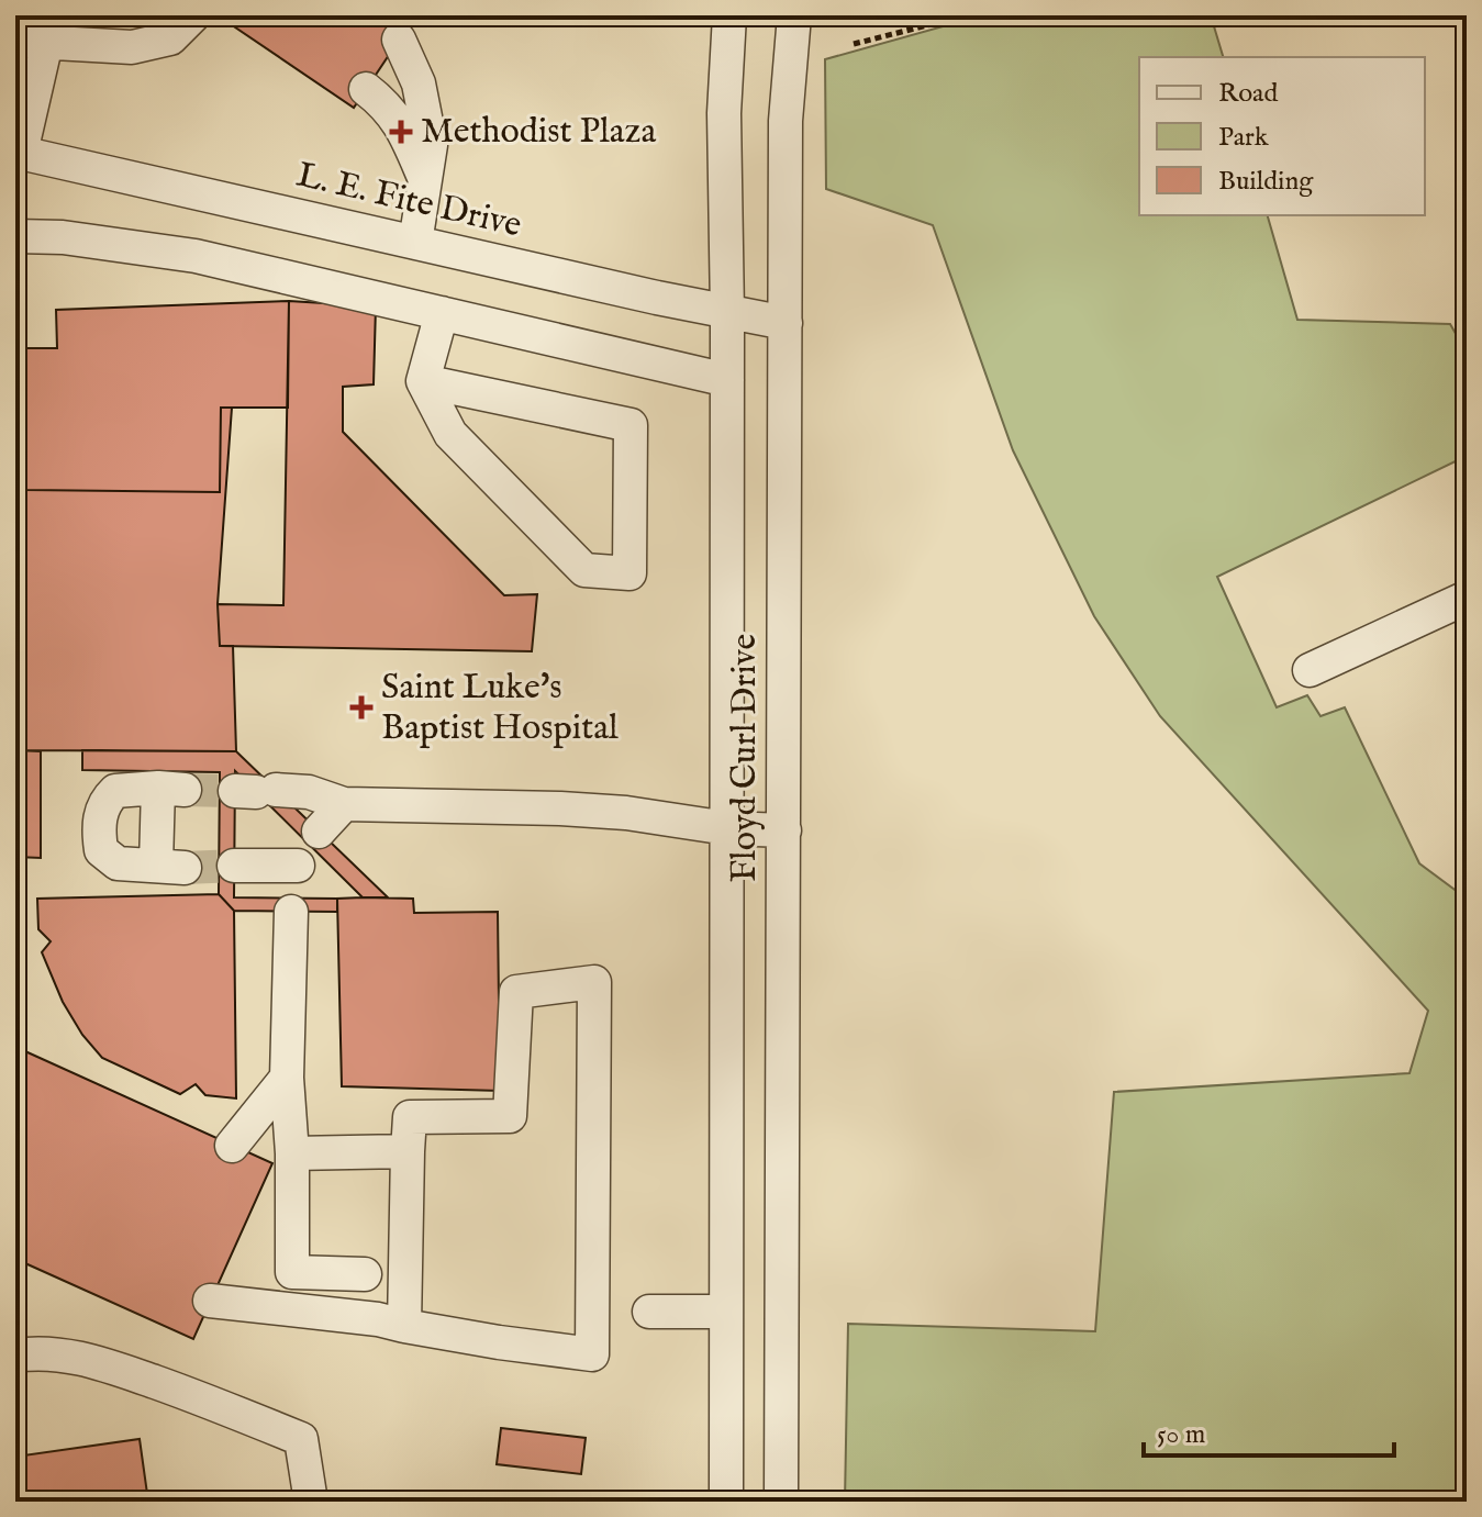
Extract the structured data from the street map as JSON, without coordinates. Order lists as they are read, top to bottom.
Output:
{
  "streets": {
    "street": ["L. E. Fite Drive", "Floyd Curl Drive"]
  },
  "crossings": [
    ["L. E. Fite Drive", "Floyd Curl Drive"]
  ],
  "places": {
    "health": ["Methodist Plaza", "Saint Luke's Baptist Hospital"]
  },
  "legend": ["Road", "Park", "Building"],
  "scale_bar": "50 m"
}
